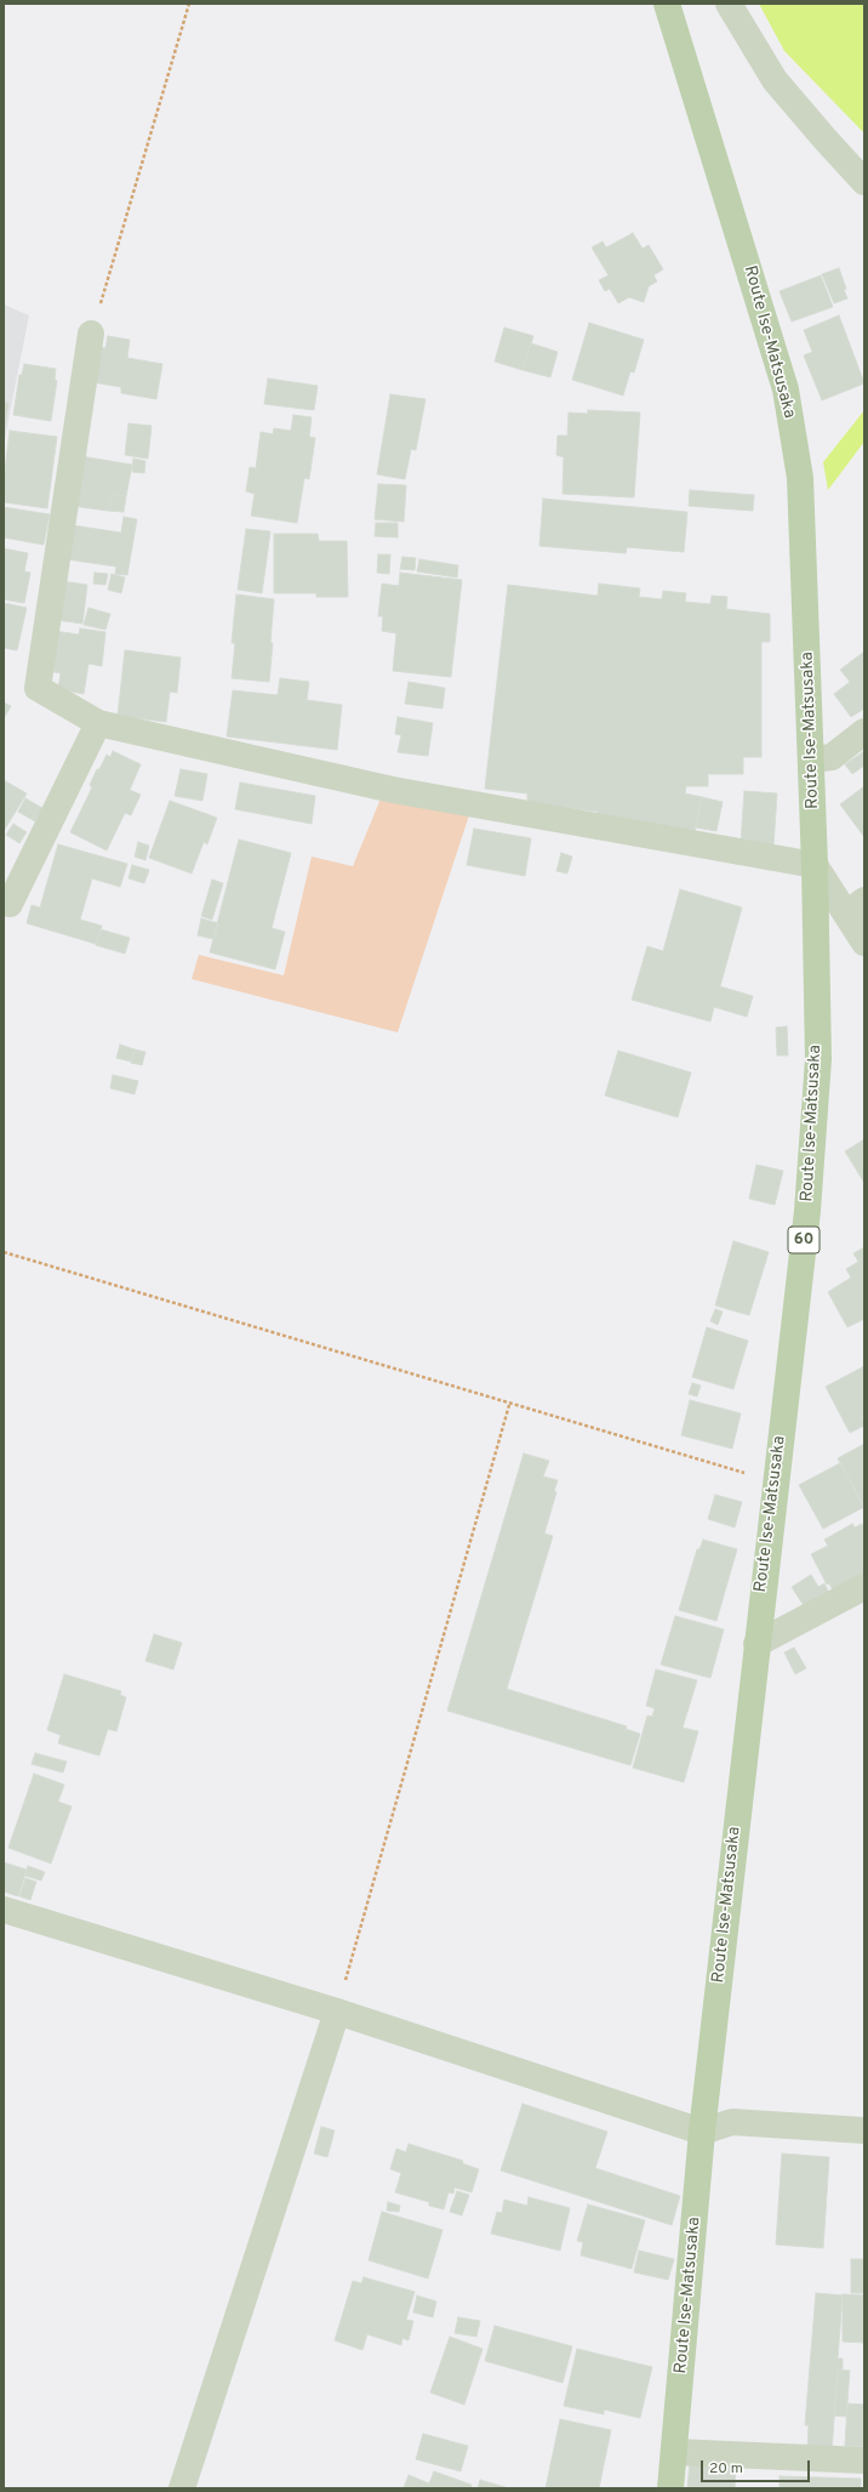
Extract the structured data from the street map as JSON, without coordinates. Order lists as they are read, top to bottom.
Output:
{
  "streets": {
    "main road": ["Route Ise-Matsusaka", "60"]
  },
  "scale_bar": "20 m"
}
